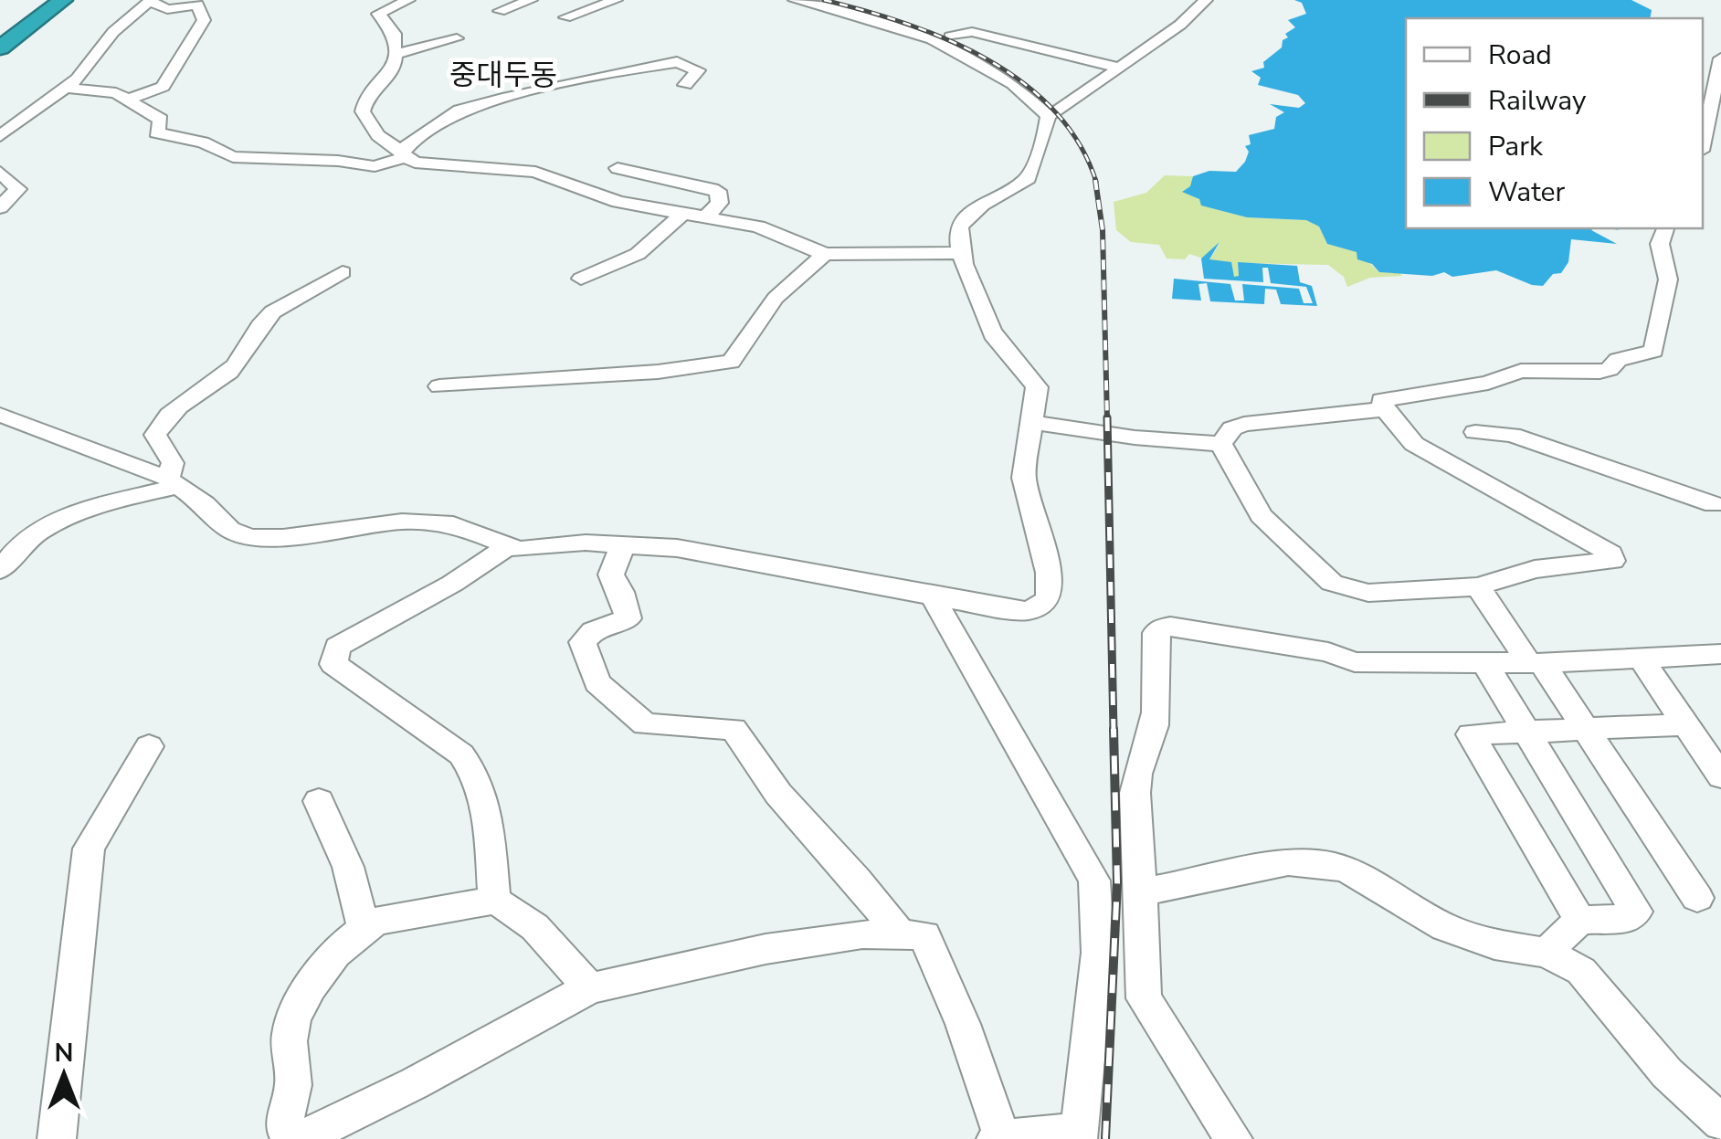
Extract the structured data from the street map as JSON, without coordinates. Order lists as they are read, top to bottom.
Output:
{
  "districts": ["중대두동"],
  "legend": [
    "Road",
    "Railway",
    "Park",
    "Water"
  ],
  "north": "top"
}
